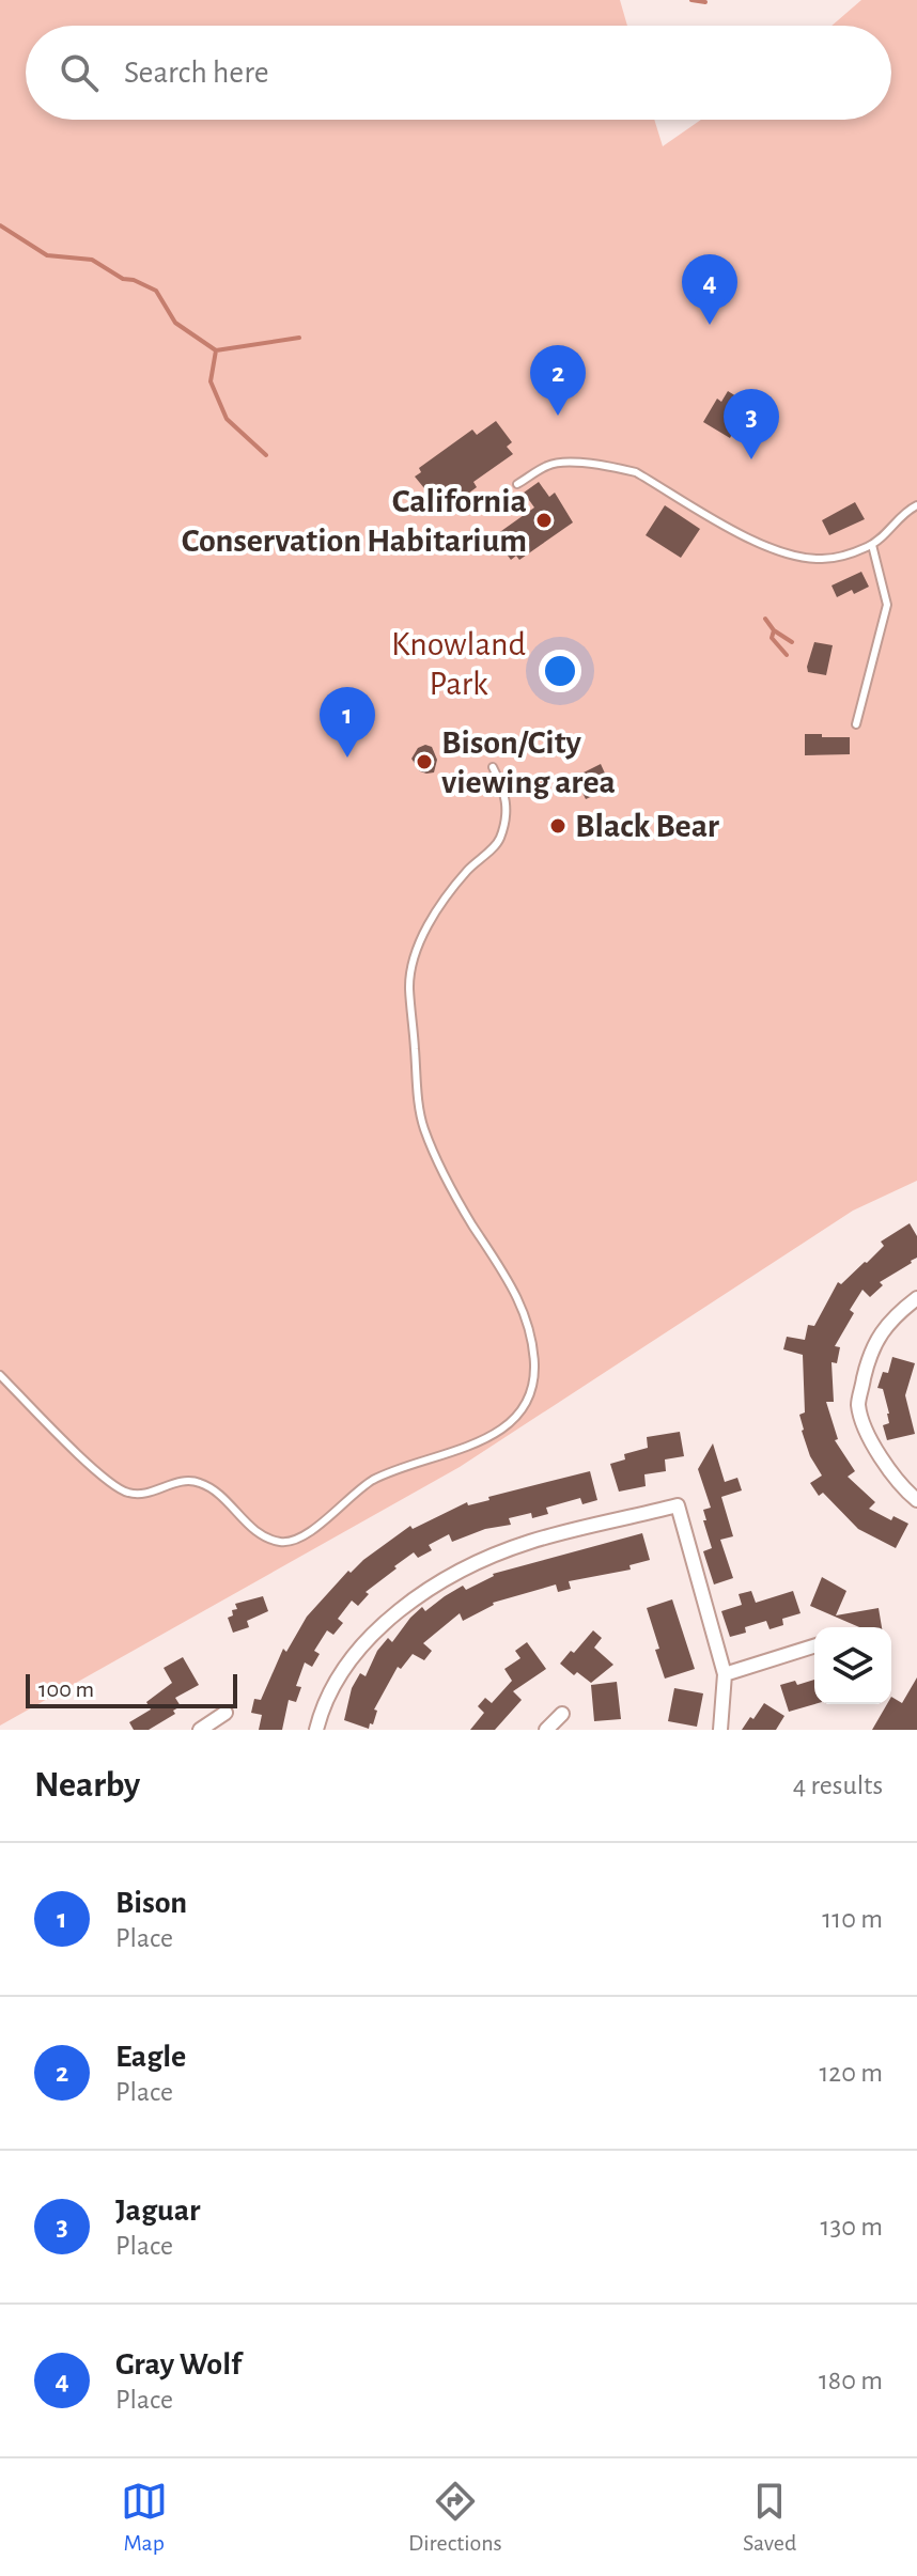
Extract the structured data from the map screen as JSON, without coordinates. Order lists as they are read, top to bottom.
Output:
{
  "parks": ["Knowland Park"],
  "places": ["California Conservation Habitarium", "Bison/City viewing area", "Black Bear"],
  "scale_bar": "100 m",
  "page": {
    "search": "Search here",
    "pins": [
      "4",
      "2",
      "3",
      "1"
    ],
    "scale": "100 m",
    "heading": ["Nearby", "4 results"],
    "list": [
      {
        "mark": "1",
        "name": "Bison",
        "note": "Place",
        "value": "110 m"
      },
      {
        "mark": "2",
        "name": "Eagle",
        "note": "Place",
        "value": "120 m"
      },
      {
        "mark": "3",
        "name": "Jaguar",
        "note": "Place",
        "value": "130 m"
      },
      {
        "mark": "4",
        "name": "Gray Wolf",
        "note": "Place",
        "value": "180 m"
      }
    ],
    "nav": ["Map", "Directions", "Saved"]
  }
}
